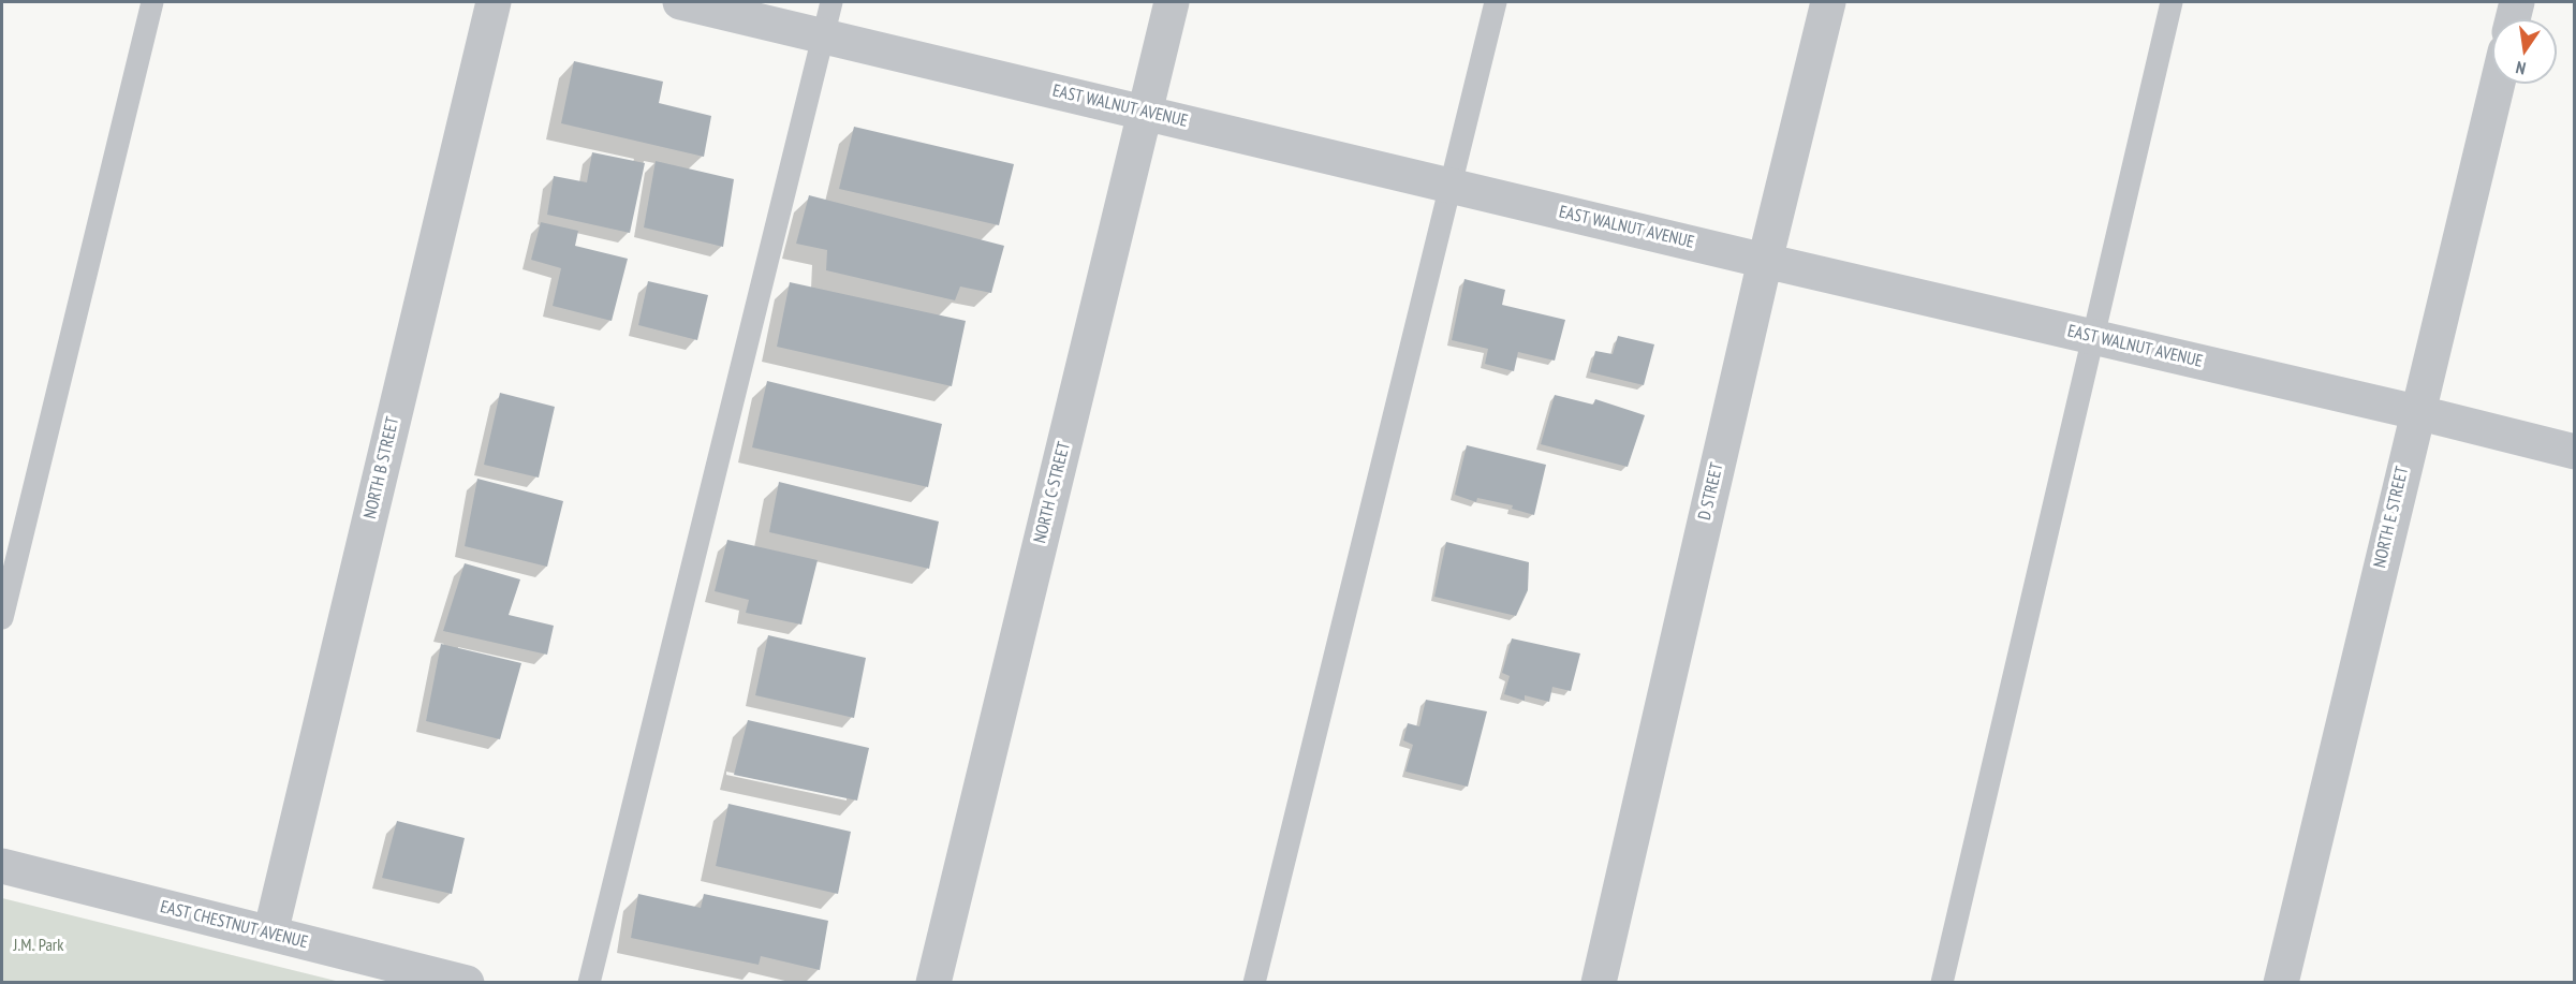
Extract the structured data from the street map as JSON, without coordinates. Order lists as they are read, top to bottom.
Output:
{
  "streets": {
    "street": [
      "EAST WALNUT AVENUE",
      "NORTH B STREET",
      "D STREET",
      "NORTH C STREET",
      "NORTH E STREET",
      "EAST CHESTNUT AVENUE"
    ]
  },
  "crossings": [
    ["EAST WALNUT AVENUE", "D STREET"],
    ["EAST WALNUT AVENUE", "NORTH C STREET"],
    ["EAST WALNUT AVENUE", "NORTH E STREET"],
    ["NORTH B STREET", "EAST CHESTNUT AVENUE"]
  ],
  "parks": ["J.M. Park"],
  "north": "bottom"
}
